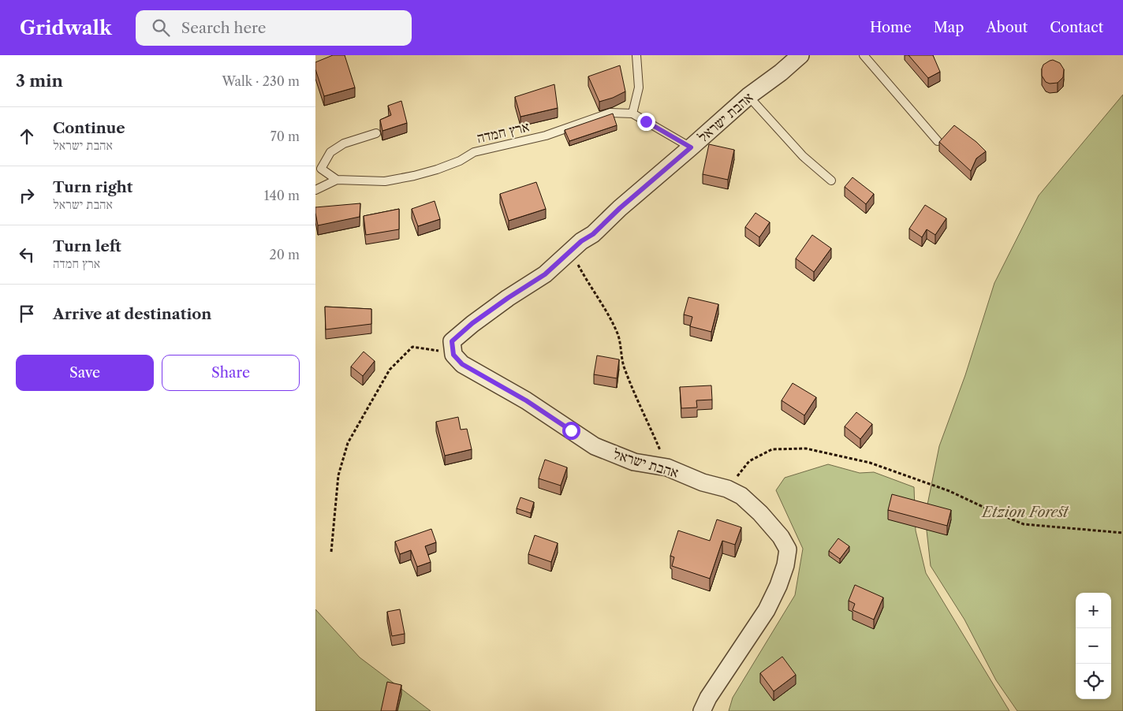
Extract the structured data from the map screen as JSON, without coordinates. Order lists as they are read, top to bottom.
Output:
{
  "streets": {
    "street": ["אהבת ישראל"],
    "lane": ["ארץ חמדה"]
  },
  "crossings": [
    ["אהבת ישראל", "ארץ חמדה"]
  ],
  "parks": ["Etzion Forest"],
  "page": {
    "header": "Gridwalk",
    "search": "Search here",
    "nav": [
      "Home",
      "Map",
      "About",
      "Contact"
    ],
    "heading": ["3 min", "Walk · 230 m"],
    "list": [
      ["Continue", "אהבת ישראל", "70 m"],
      ["Turn right", "אהבת ישראל", "140 m"],
      ["Turn left", "ארץ חמדה", "20 m"],
      "Arrive at destination"
    ],
    "buttons": ["Save", "Share"],
    "map_buttons": ["+", "−"]
  }
}
